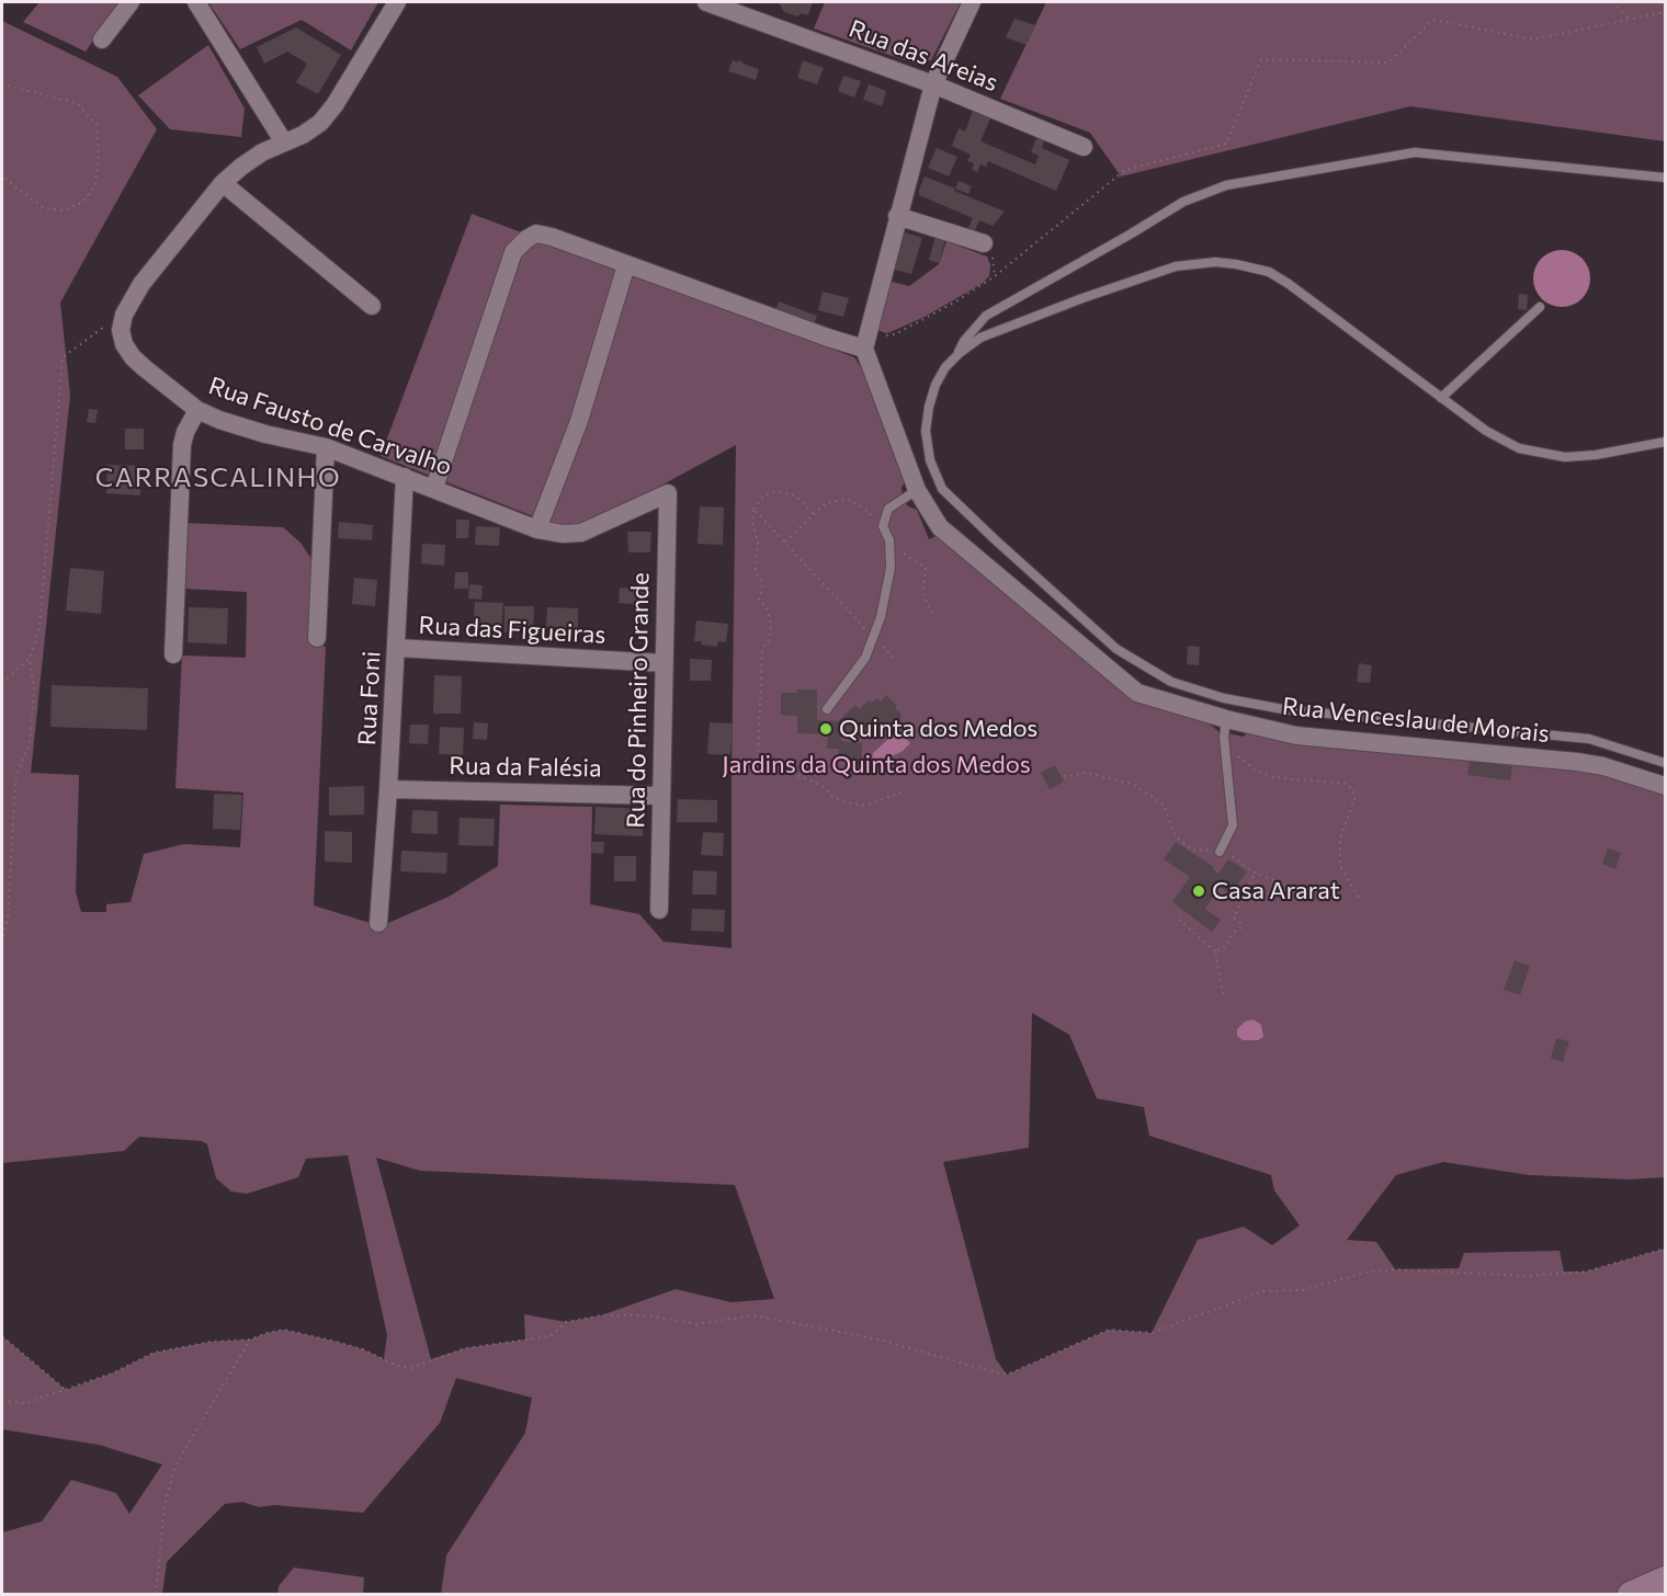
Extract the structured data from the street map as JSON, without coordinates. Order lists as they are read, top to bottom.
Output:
{
  "streets": {
    "street": [
      "Rua das Areias",
      "Rua Fausto de Carvalho",
      "Rua das Figueiras",
      "Rua Foni",
      "Rua do Pinheiro Grande",
      "Rua Venceslau de Morais",
      "Rua da Falésia"
    ]
  },
  "crossings": [
    ["Rua Fausto de Carvalho", "Rua Foni"],
    ["Rua Fausto de Carvalho", "Rua do Pinheiro Grande"],
    ["Rua das Figueiras", "Rua Foni"],
    ["Rua das Figueiras", "Rua do Pinheiro Grande"],
    ["Rua Foni", "Rua da Falésia"],
    ["Rua do Pinheiro Grande", "Rua da Falésia"]
  ],
  "districts": ["CARRASCALINHO"],
  "parks": ["Jardins da Quinta dos Medos"],
  "places": ["Quinta dos Medos", "Casa Ararat"]
}
